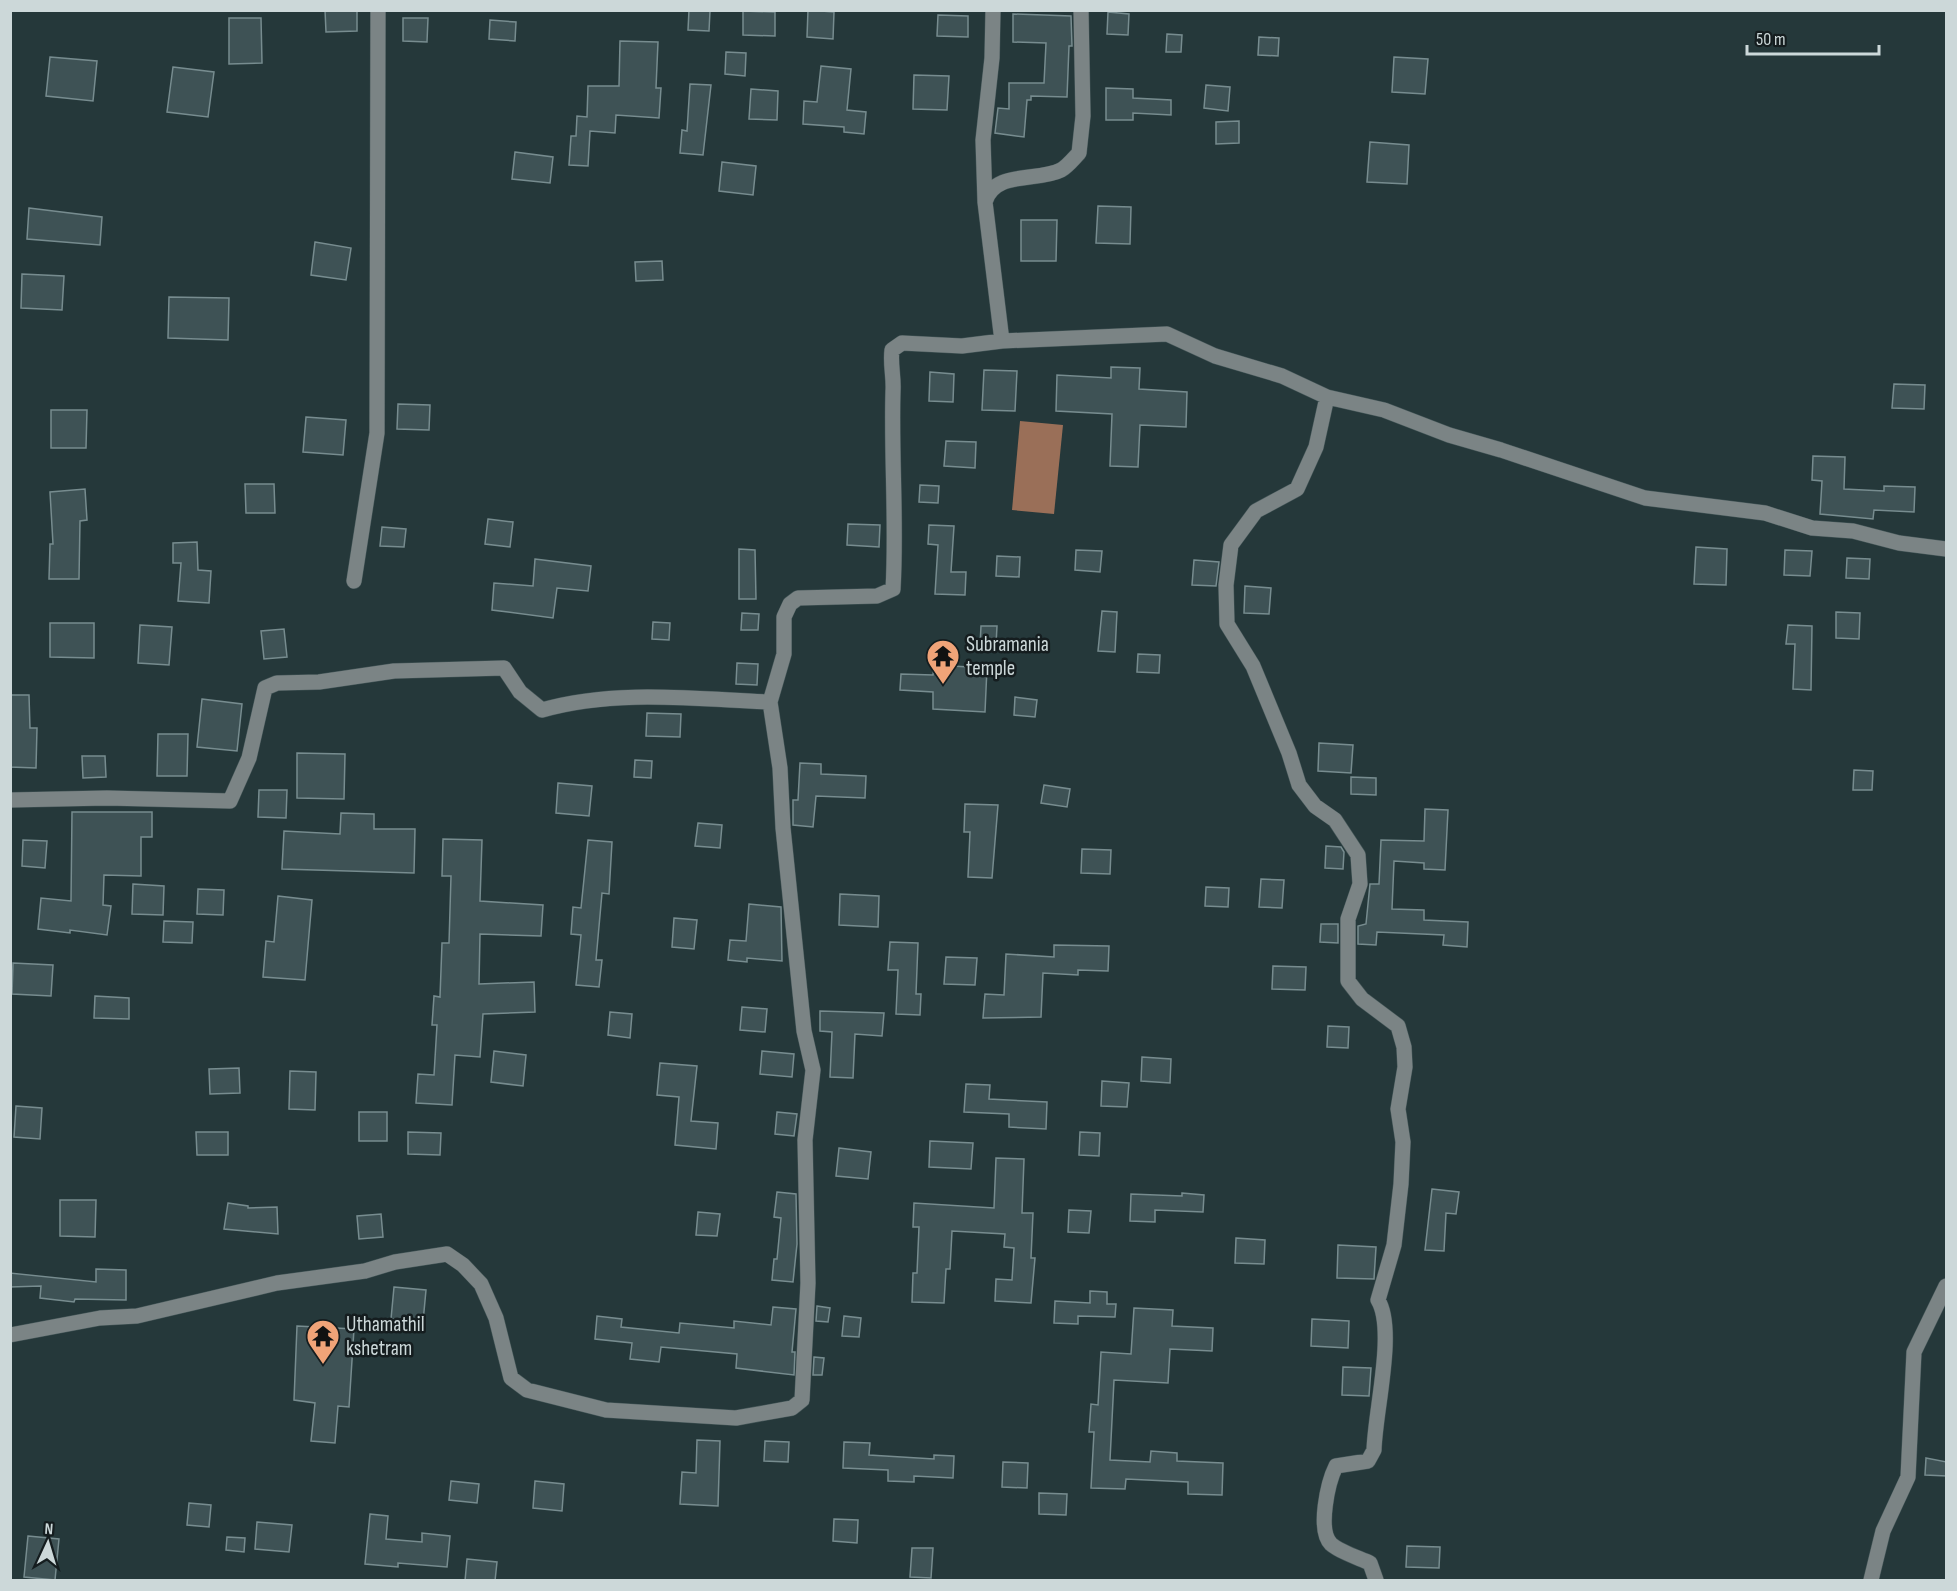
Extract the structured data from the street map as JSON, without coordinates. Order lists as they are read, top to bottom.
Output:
{
  "places": {
    "temple": ["Subramania temple", "Uthamathil kshetram"]
  },
  "scale_bar": "50 m",
  "north": "top"
}
